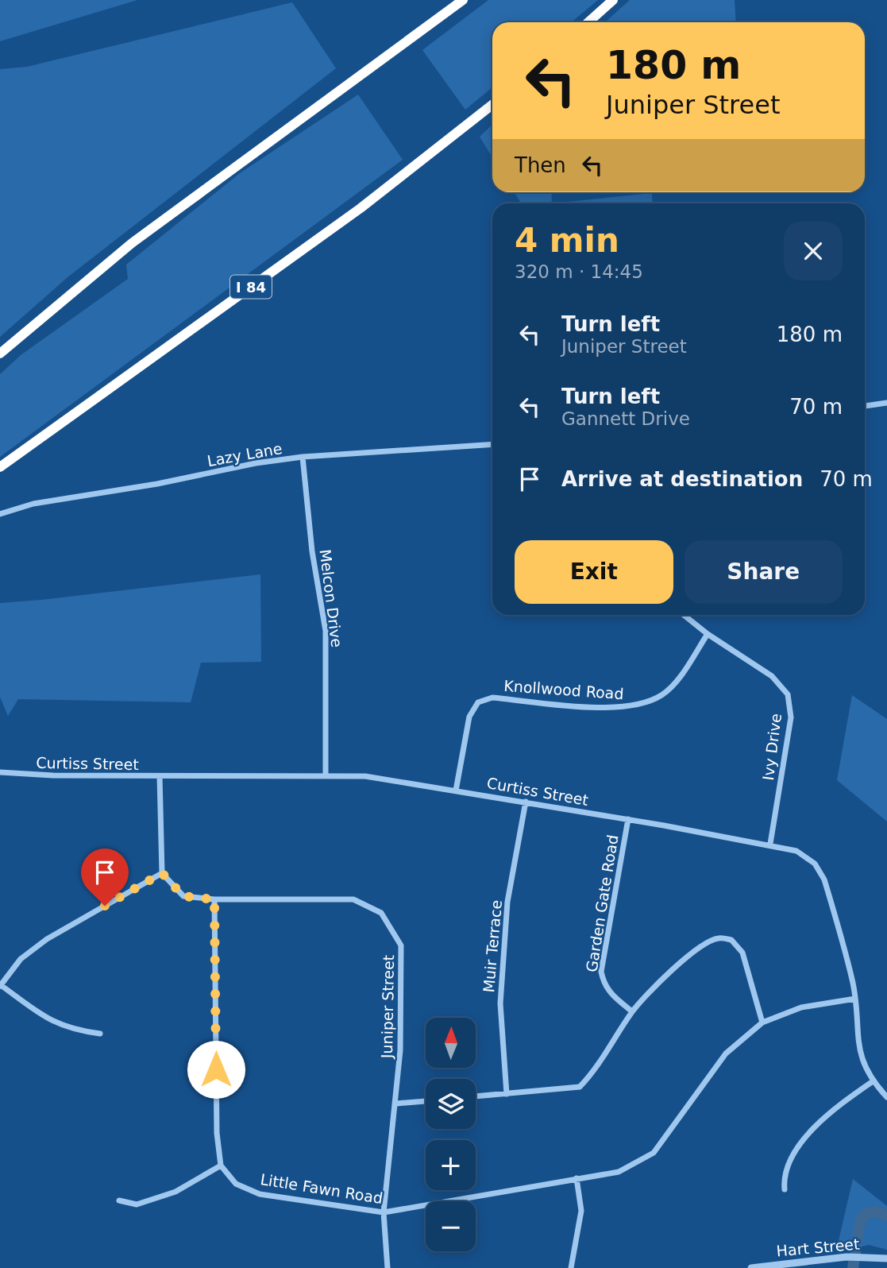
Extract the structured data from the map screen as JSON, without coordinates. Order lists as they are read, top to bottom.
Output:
{
  "streets": {
    "highway": ["I 84"],
    "street": [
      "Lazy Lane",
      "Melcon Drive",
      "Knollwood Road",
      "Ivy Drive",
      "Curtiss Street",
      "Garden Gate Road",
      "Muir Terrace",
      "Juniper Street",
      "Little Fawn Road",
      "Hart Street"
    ]
  },
  "crossings": [
    ["Lazy Lane", "Melcon Drive"],
    ["Melcon Drive", "Curtiss Street"],
    ["Knollwood Road", "Ivy Drive"],
    ["Knollwood Road", "Curtiss Street"],
    ["Ivy Drive", "Curtiss Street"],
    ["Curtiss Street", "Garden Gate Road"],
    ["Curtiss Street", "Muir Terrace"],
    ["Curtiss Street", "Little Fawn Road"],
    ["Juniper Street", "Little Fawn Road"]
  ],
  "north": "top",
  "page": {
    "turn": ["180 m", "Juniper Street"],
    "then": "Then",
    "heading": ["4 min", "320 m · 14:45"],
    "list": [
      {
        "name": "Turn left",
        "note": "Juniper Street",
        "value": "180 m"
      },
      {
        "name": "Turn left",
        "note": "Gannett Drive",
        "value": "70 m"
      },
      {
        "name": "Arrive at destination",
        "value": "70 m"
      }
    ],
    "buttons": ["Exit", "Share"],
    "map_buttons": ["+", "−"]
  }
}
